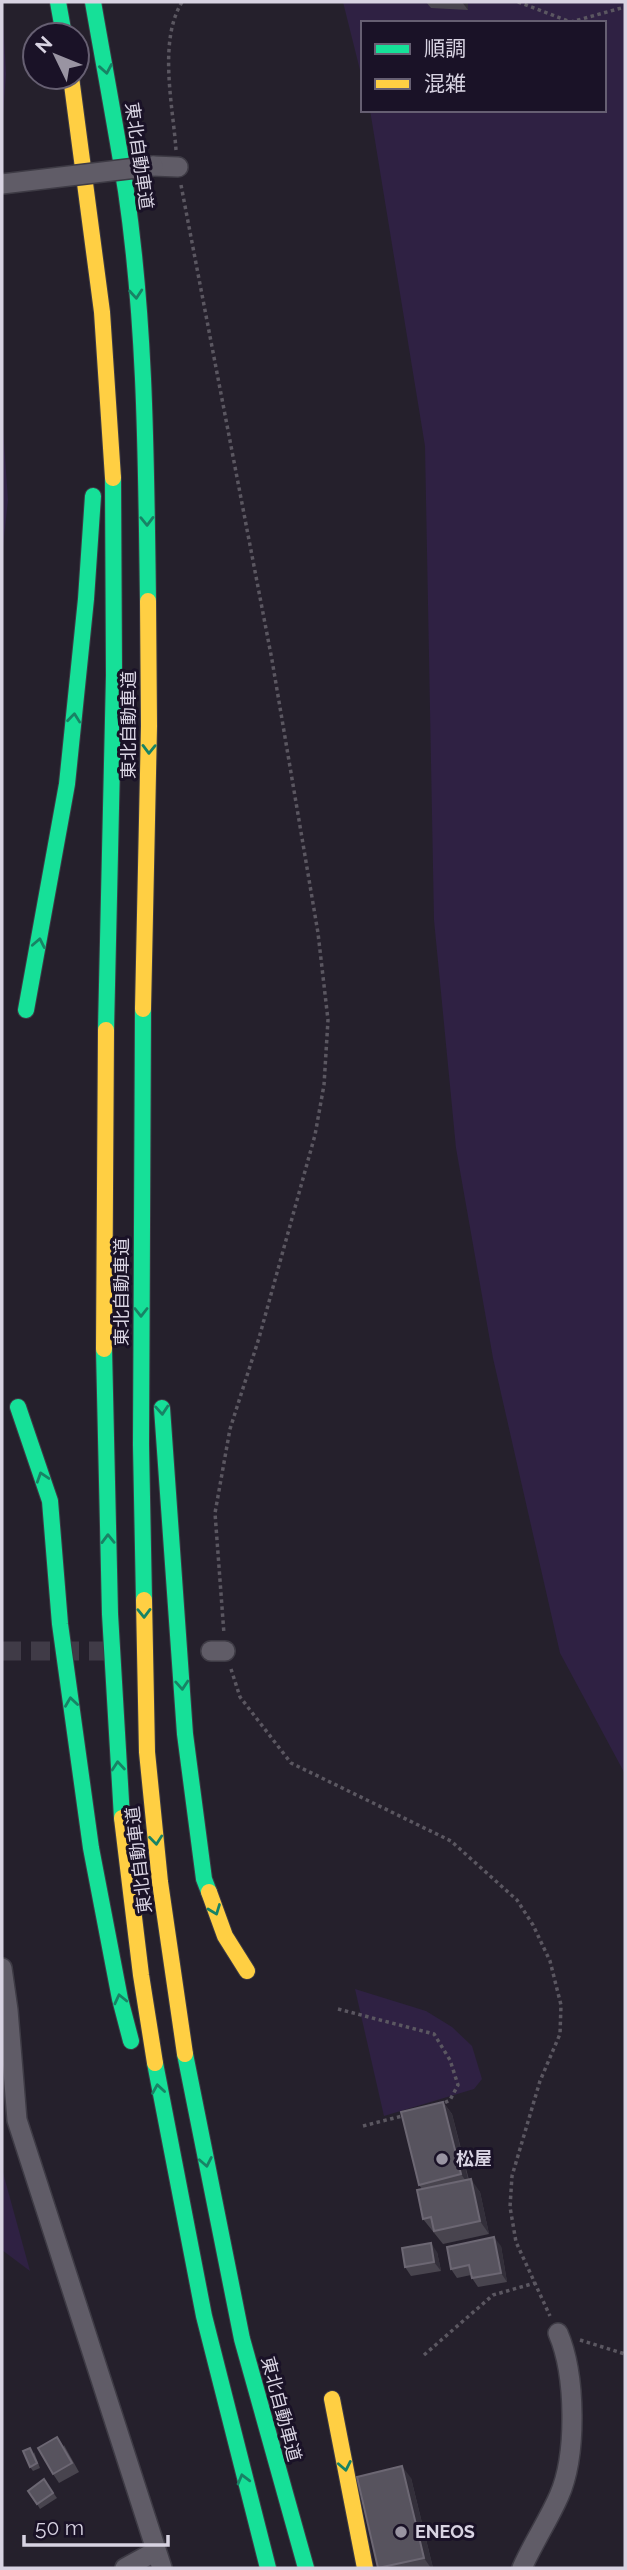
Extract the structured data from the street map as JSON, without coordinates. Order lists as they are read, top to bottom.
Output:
{
  "streets": {
    "highway": ["東北自動車道"]
  },
  "places": ["松屋", "ENEOS"],
  "legend": ["順調", "混雑"],
  "scale_bar": "50 m",
  "north": "top left"
}
